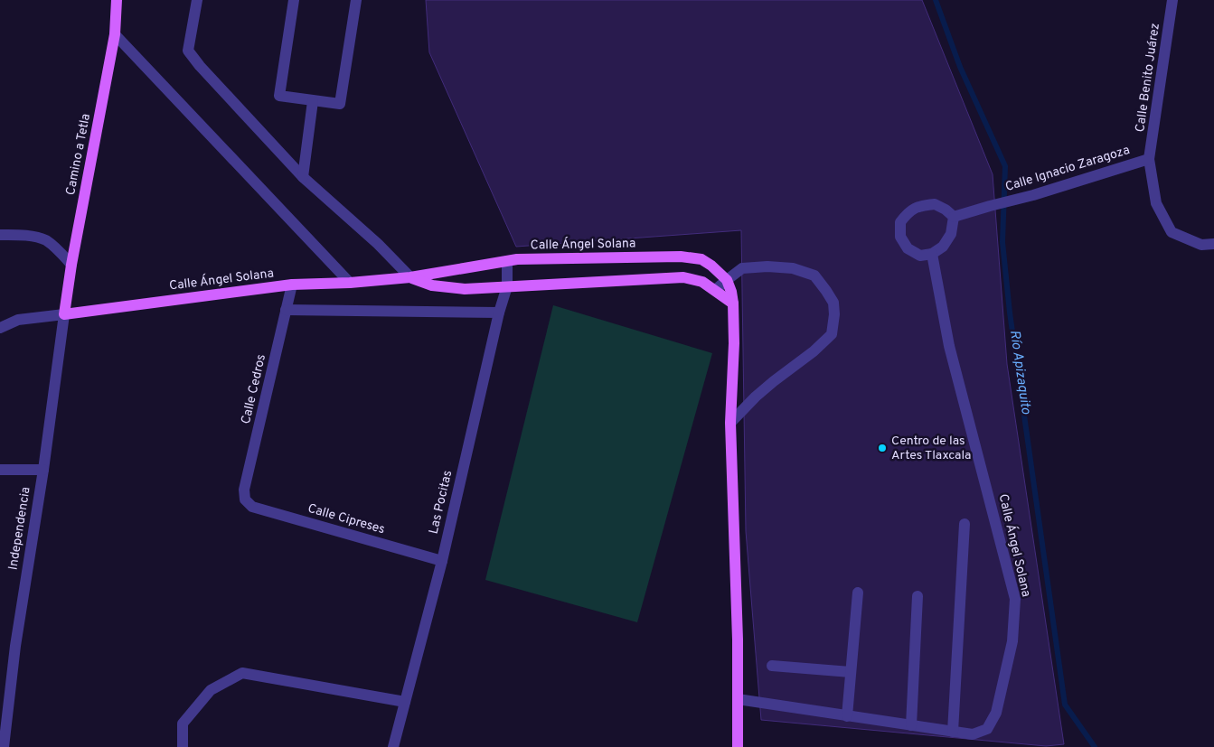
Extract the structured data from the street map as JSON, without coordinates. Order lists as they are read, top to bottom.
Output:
{
  "streets": {
    "main road": ["Camino a Tetla", "Calle Ángel Solana"],
    "street": [
      "Calle Benito Juárez",
      "Calle Ignacio Zaragoza",
      "Calle Cedros",
      "Las Pocitas",
      "Calle Cipreses",
      "Independencia"
    ]
  },
  "crossings": [
    ["Calle Benito Juárez", "Calle Ignacio Zaragoza"],
    ["Camino a Tetla", "Calle Ángel Solana"],
    ["Camino a Tetla", "Independencia"],
    ["Calle Ignacio Zaragoza", "Calle Ángel Solana"],
    ["Calle Ángel Solana", "Calle Cedros"],
    ["Calle Ángel Solana", "Las Pocitas"],
    ["Calle Ángel Solana", "Independencia"],
    ["Calle Cedros", "Calle Cipreses"],
    ["Las Pocitas", "Calle Cipreses"]
  ],
  "water": ["Río Apizaquito"],
  "places": ["Centro de las Artes Tlaxcala"]
}
